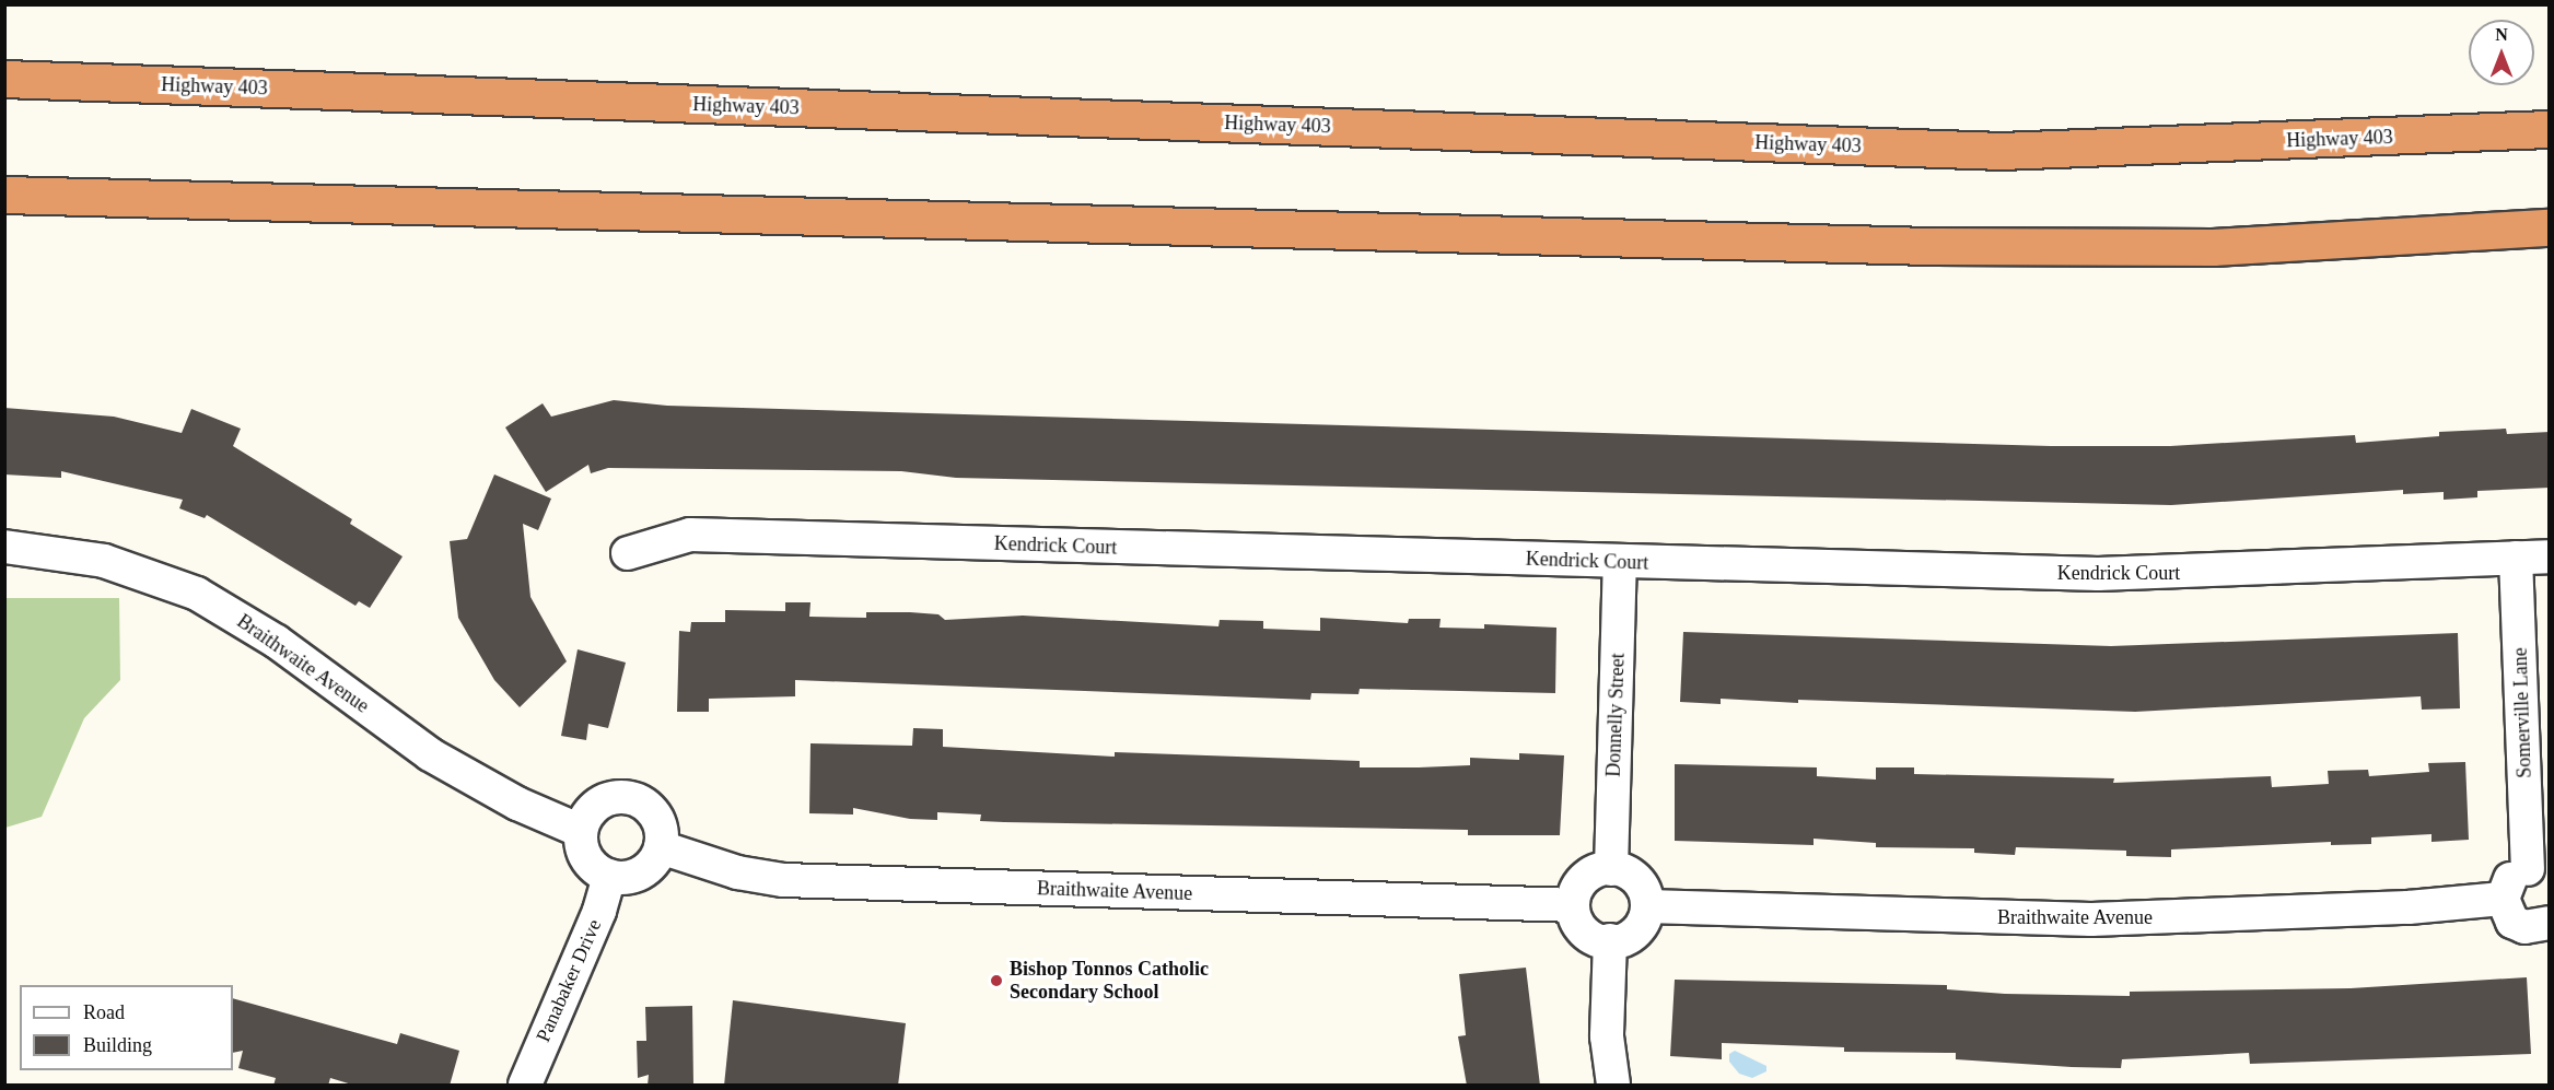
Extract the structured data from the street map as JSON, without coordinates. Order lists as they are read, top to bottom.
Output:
{
  "streets": {
    "highway": ["Highway 403"],
    "street": [
      "Kendrick Court",
      "Braithwaite Avenue",
      "Somerville Lane",
      "Donnelly Street",
      "Panabaker Drive"
    ]
  },
  "crossings": [
    ["Kendrick Court", "Somerville Lane"],
    ["Kendrick Court", "Donnelly Street"],
    ["Braithwaite Avenue", "Donnelly Street"],
    ["Braithwaite Avenue", "Panabaker Drive"]
  ],
  "places": ["Bishop Tonnos Catholic Secondary School"],
  "legend": ["Road", "Building"],
  "north": "top"
}
